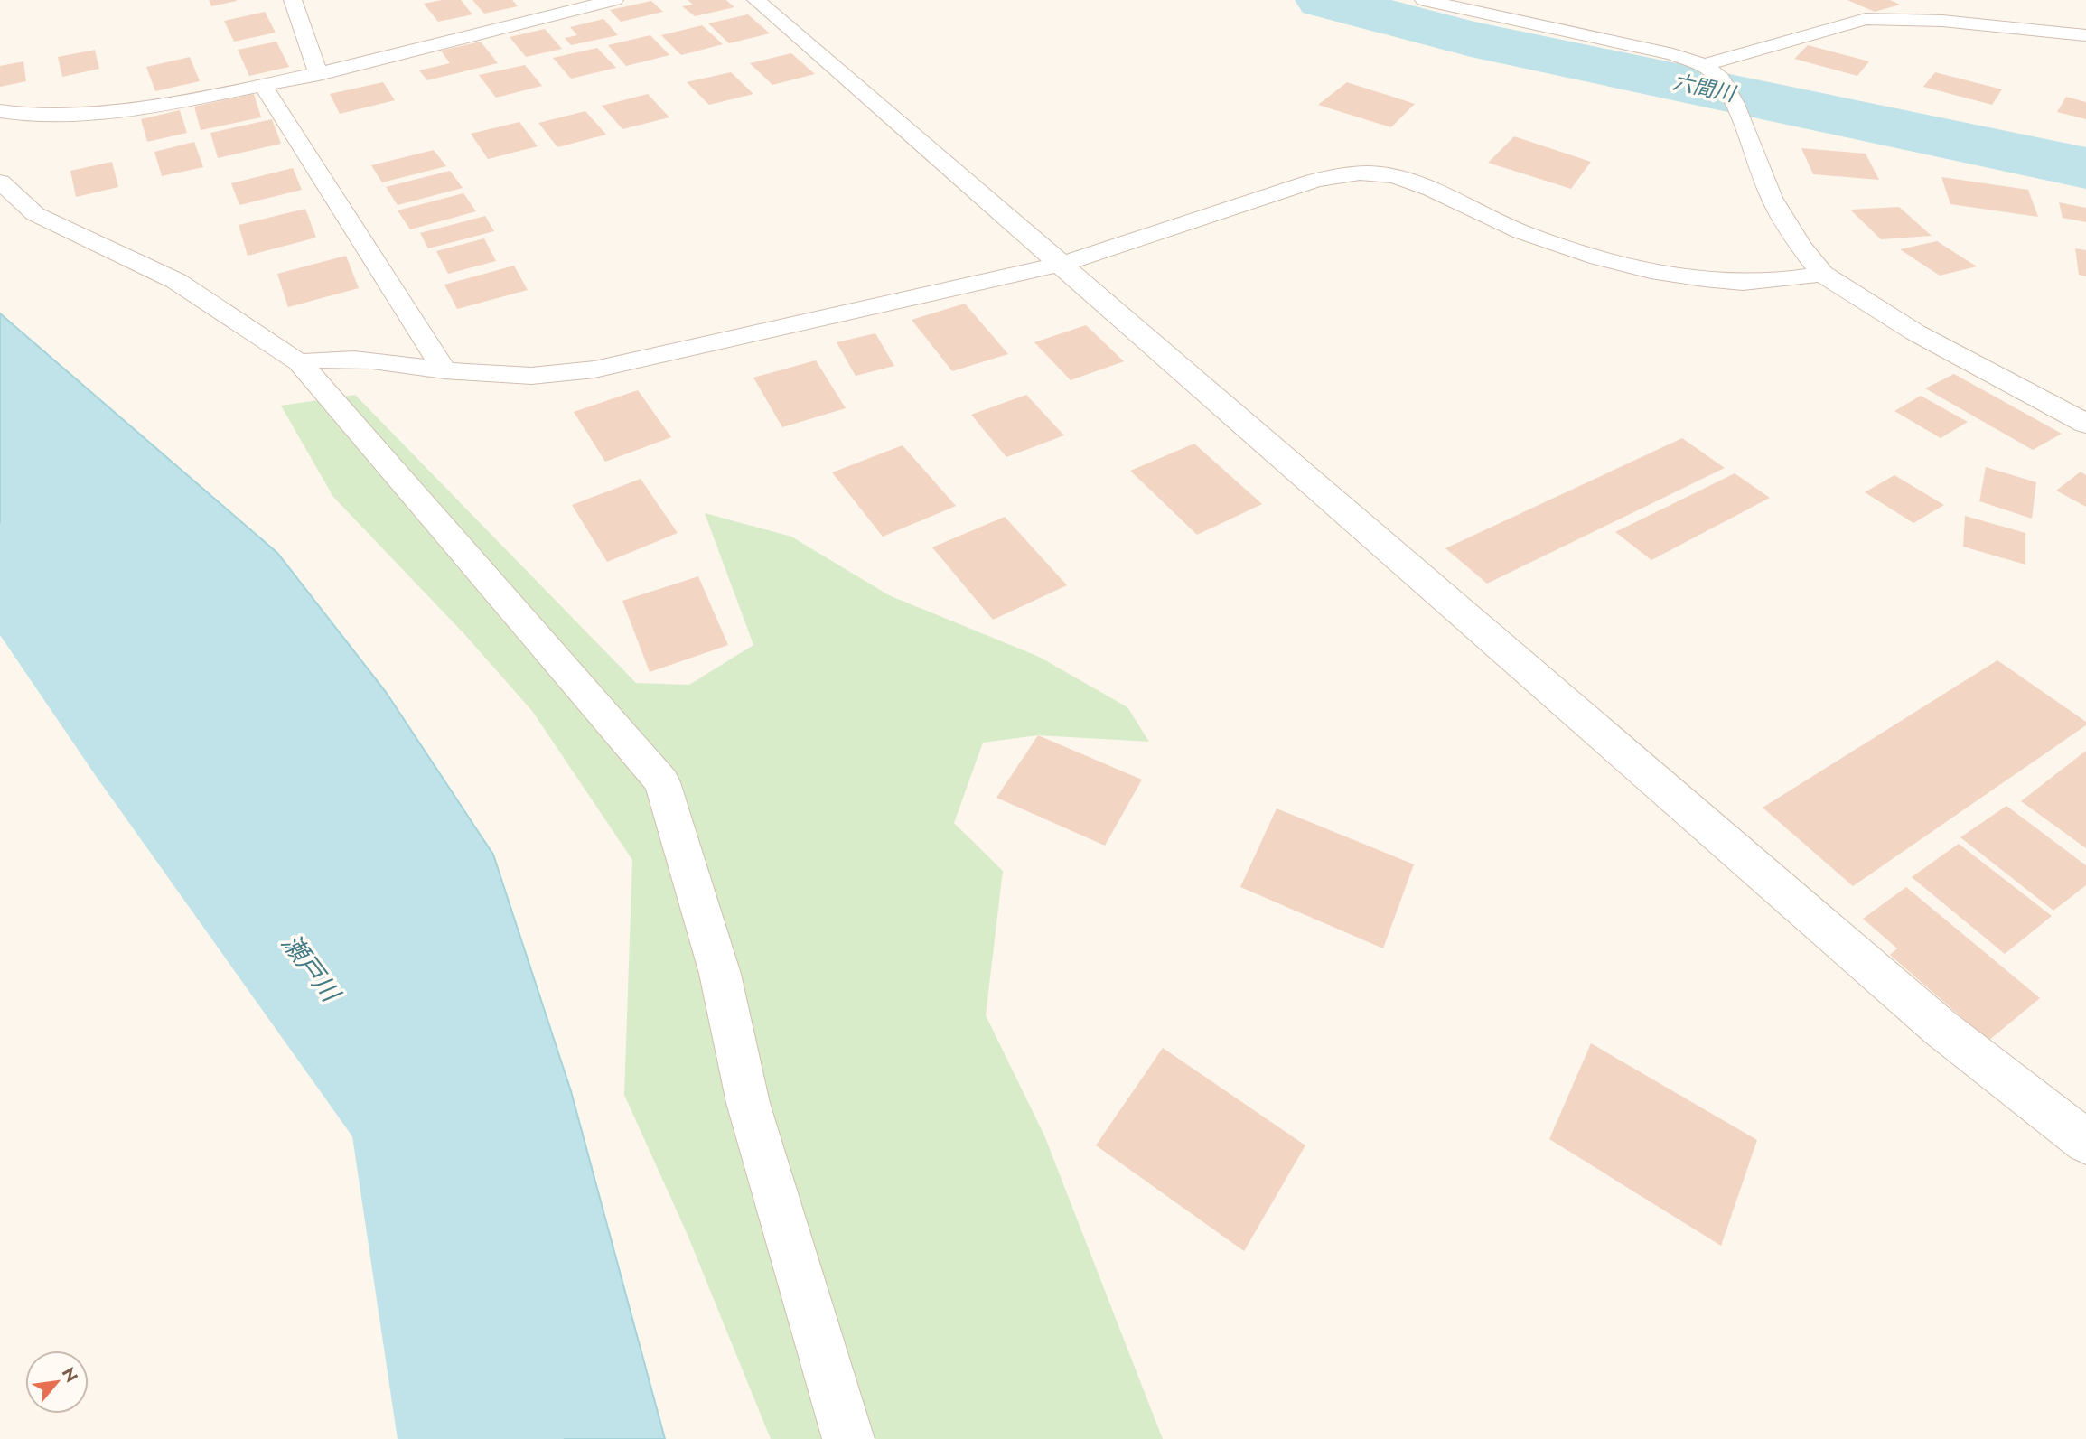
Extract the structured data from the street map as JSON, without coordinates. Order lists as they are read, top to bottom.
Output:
{
  "water": ["六間川", "瀬戸川"],
  "north": "top right"
}
